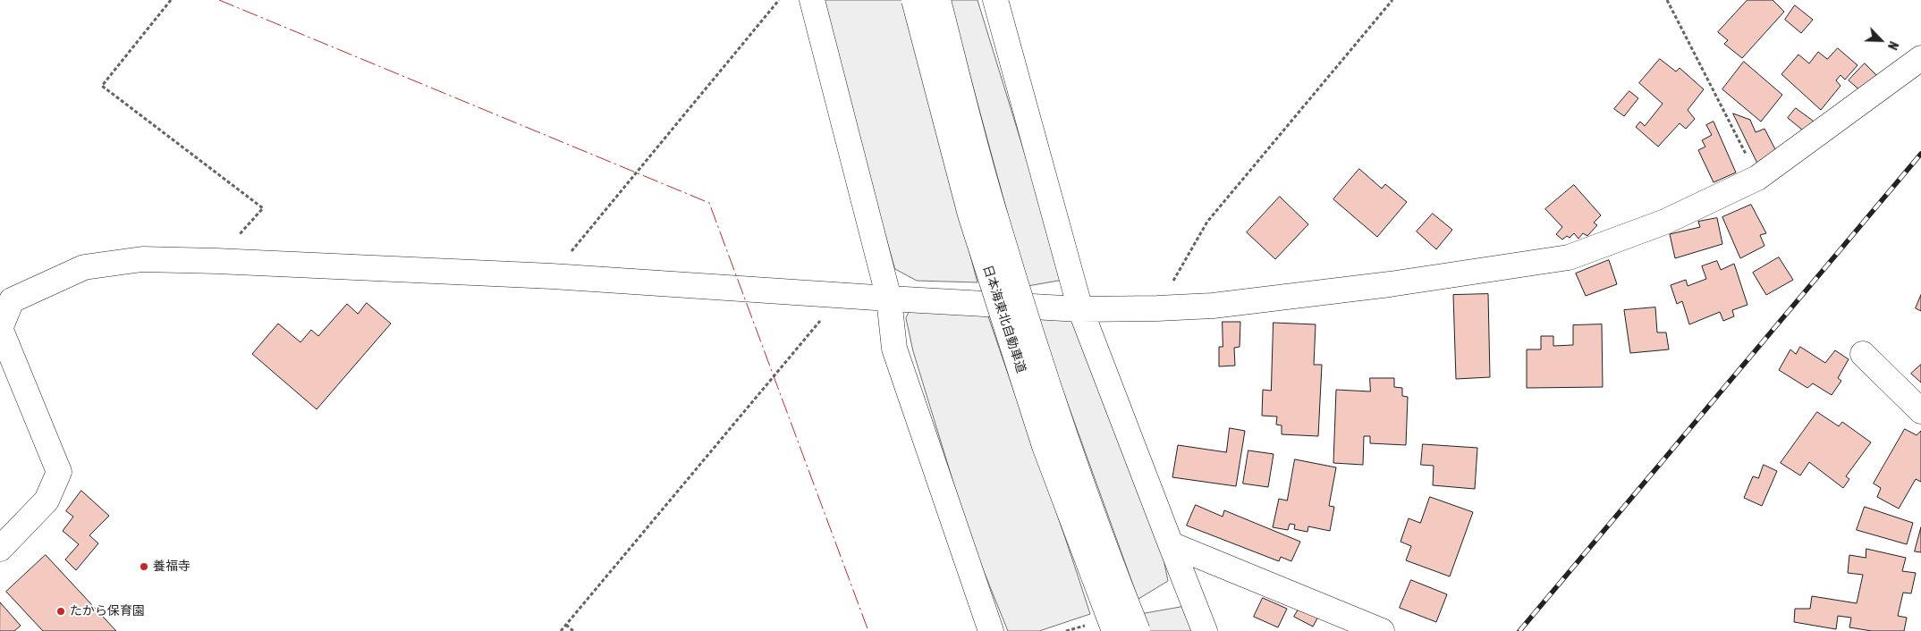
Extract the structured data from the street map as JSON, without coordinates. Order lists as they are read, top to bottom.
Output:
{
  "streets": {
    "main road": ["日本海東北自動車道"]
  },
  "places": ["養福寺", "たから保育園"],
  "north": "bottom right"
}
